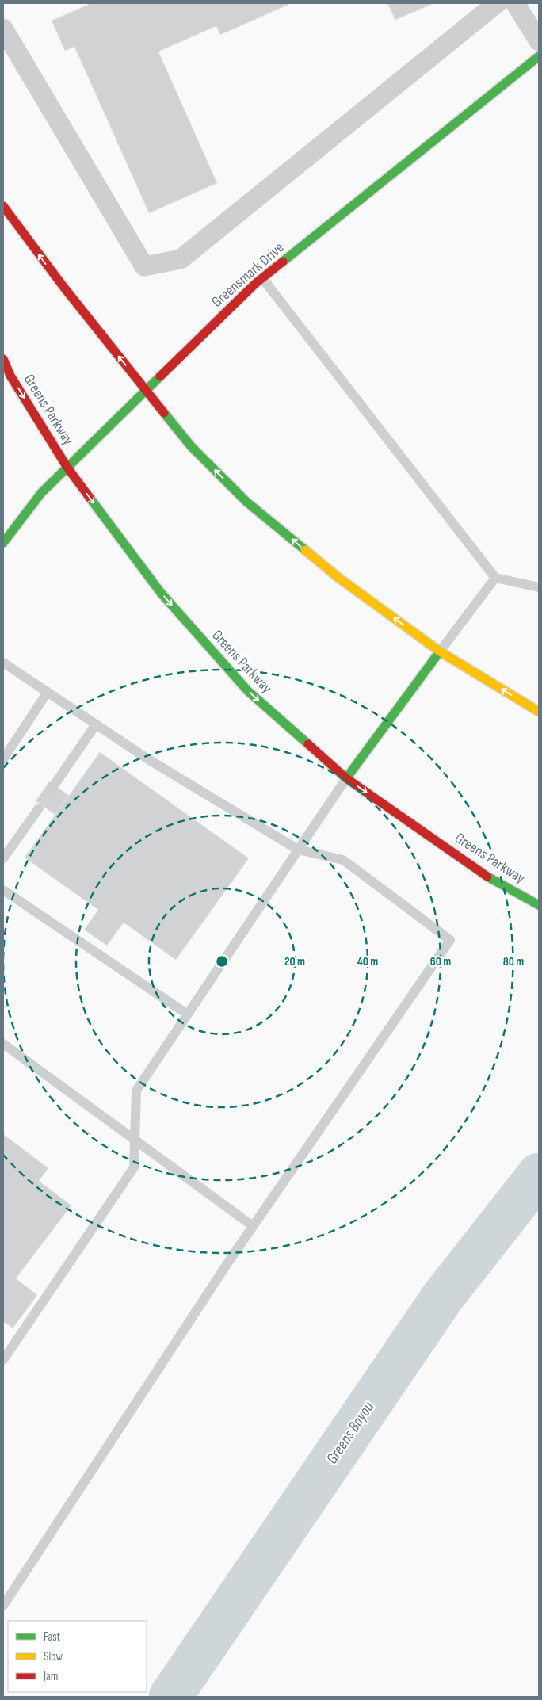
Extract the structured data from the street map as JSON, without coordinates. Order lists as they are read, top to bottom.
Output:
{
  "streets": {
    "street": ["Greensmark Drive", "Greens Parkway"]
  },
  "crossings": [
    ["Greensmark Drive", "Greens Parkway"]
  ],
  "one_way": ["Greens Parkway"],
  "water": ["Greens Bayou"],
  "legend": ["Fast", "Slow", "Jam"],
  "rings": [
    "20 m",
    "40 m",
    "60 m",
    "80 m"
  ]
}
